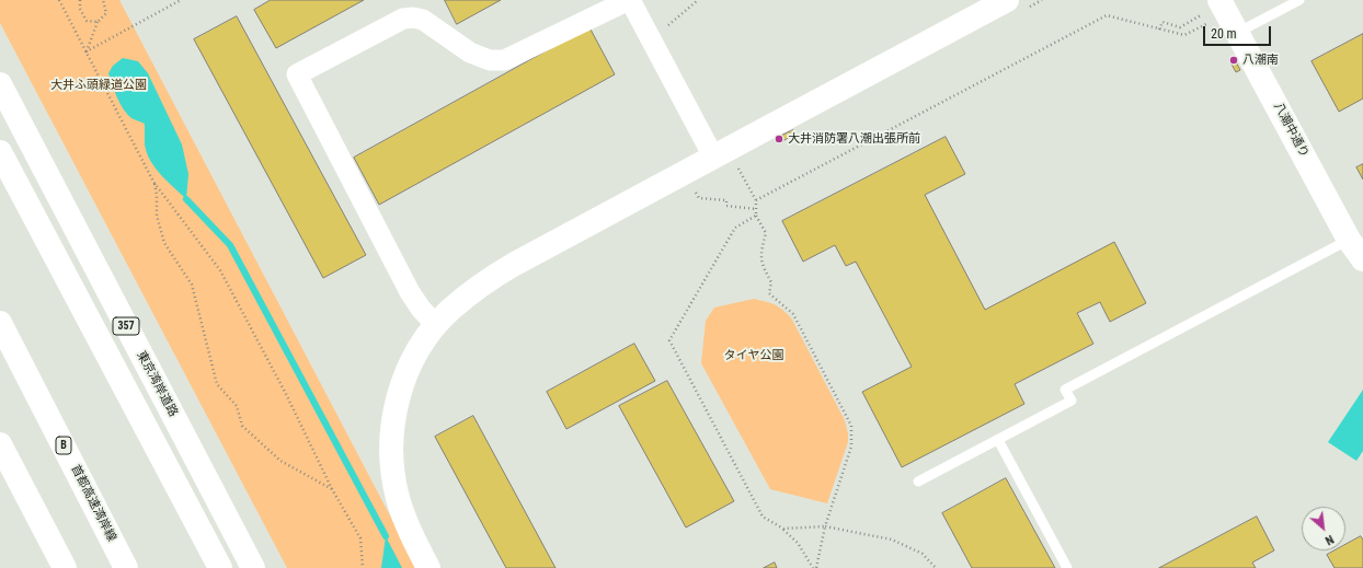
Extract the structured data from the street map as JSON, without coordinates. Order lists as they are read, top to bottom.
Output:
{
  "streets": {
    "main road": [
      "八潮中通り",
      "357",
      "東京湾岸道路",
      "B",
      "首都高速湾岸線"
    ]
  },
  "parks": ["大井ふ頭緑道公園", "タイヤ公園"],
  "places": ["八潮南", "大井消防署八潮出張所前"],
  "scale_bar": "20 m",
  "north": "bottom right"
}
